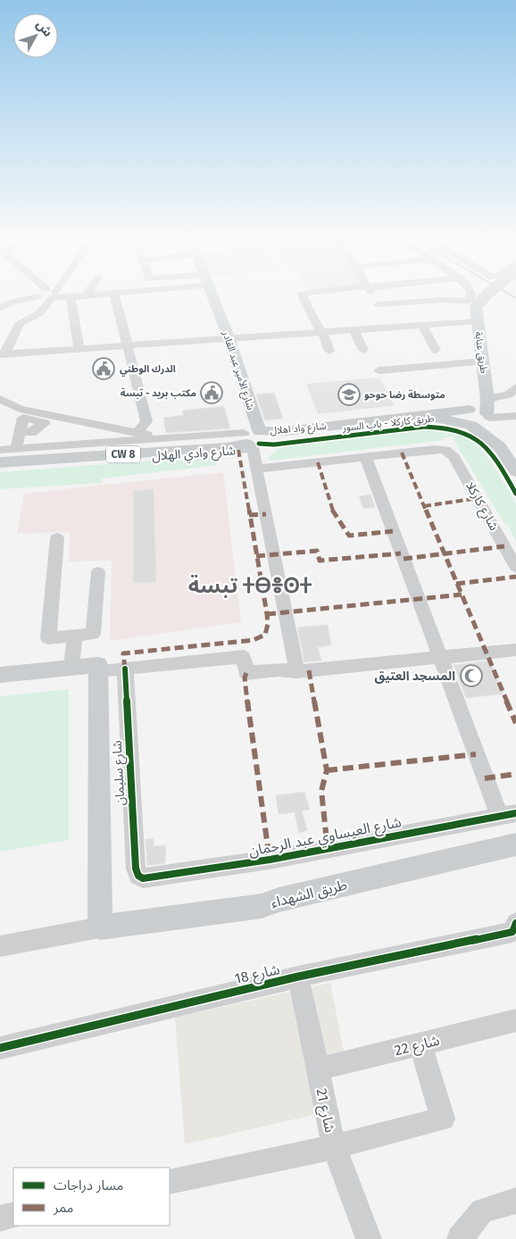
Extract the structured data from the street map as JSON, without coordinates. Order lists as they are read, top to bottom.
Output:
{
  "streets": {
    "main road": [
      "طريق عنابة",
      "شارع الأمير عبد القادر",
      "شارع واد اهلال",
      "شارع وادي الهلال",
      "CW 8",
      "طريق الشهداء"
    ],
    "street": [
      "شارع كاركلا",
      "شارع سليمان",
      "شارع العيساوي عبد الرحمان",
      "شارع 18",
      "شارع 22",
      "شارع 21"
    ],
    "cycle path": ["طريق كاركلا - باب السور"]
  },
  "crossings": [
    ["طريق عنابة", "شارع واد اهلال"],
    ["شارع الأمير عبد القادر", "شارع واد اهلال"],
    ["شارع الأمير عبد القادر", "شارع وادي الهلال"],
    ["شارع واد اهلال", "شارع وادي الهلال"],
    ["شارع سليمان", "شارع العيساوي عبد الرحمان"],
    ["شارع 18", "شارع 21"],
    ["شارع 22", "شارع 21"]
  ],
  "districts": ["تبسة ⵜⴱⴻⵙⵜ"],
  "places": {
    "public building": ["الدرك الوطني", "مكتب بريد - تبسة"],
    "school or university": ["متوسطة رضا حوحو"],
    "mosque": ["المسجد العتيق"]
  },
  "legend": ["مسار دراجات", "ممر"],
  "north": "top right"
}
